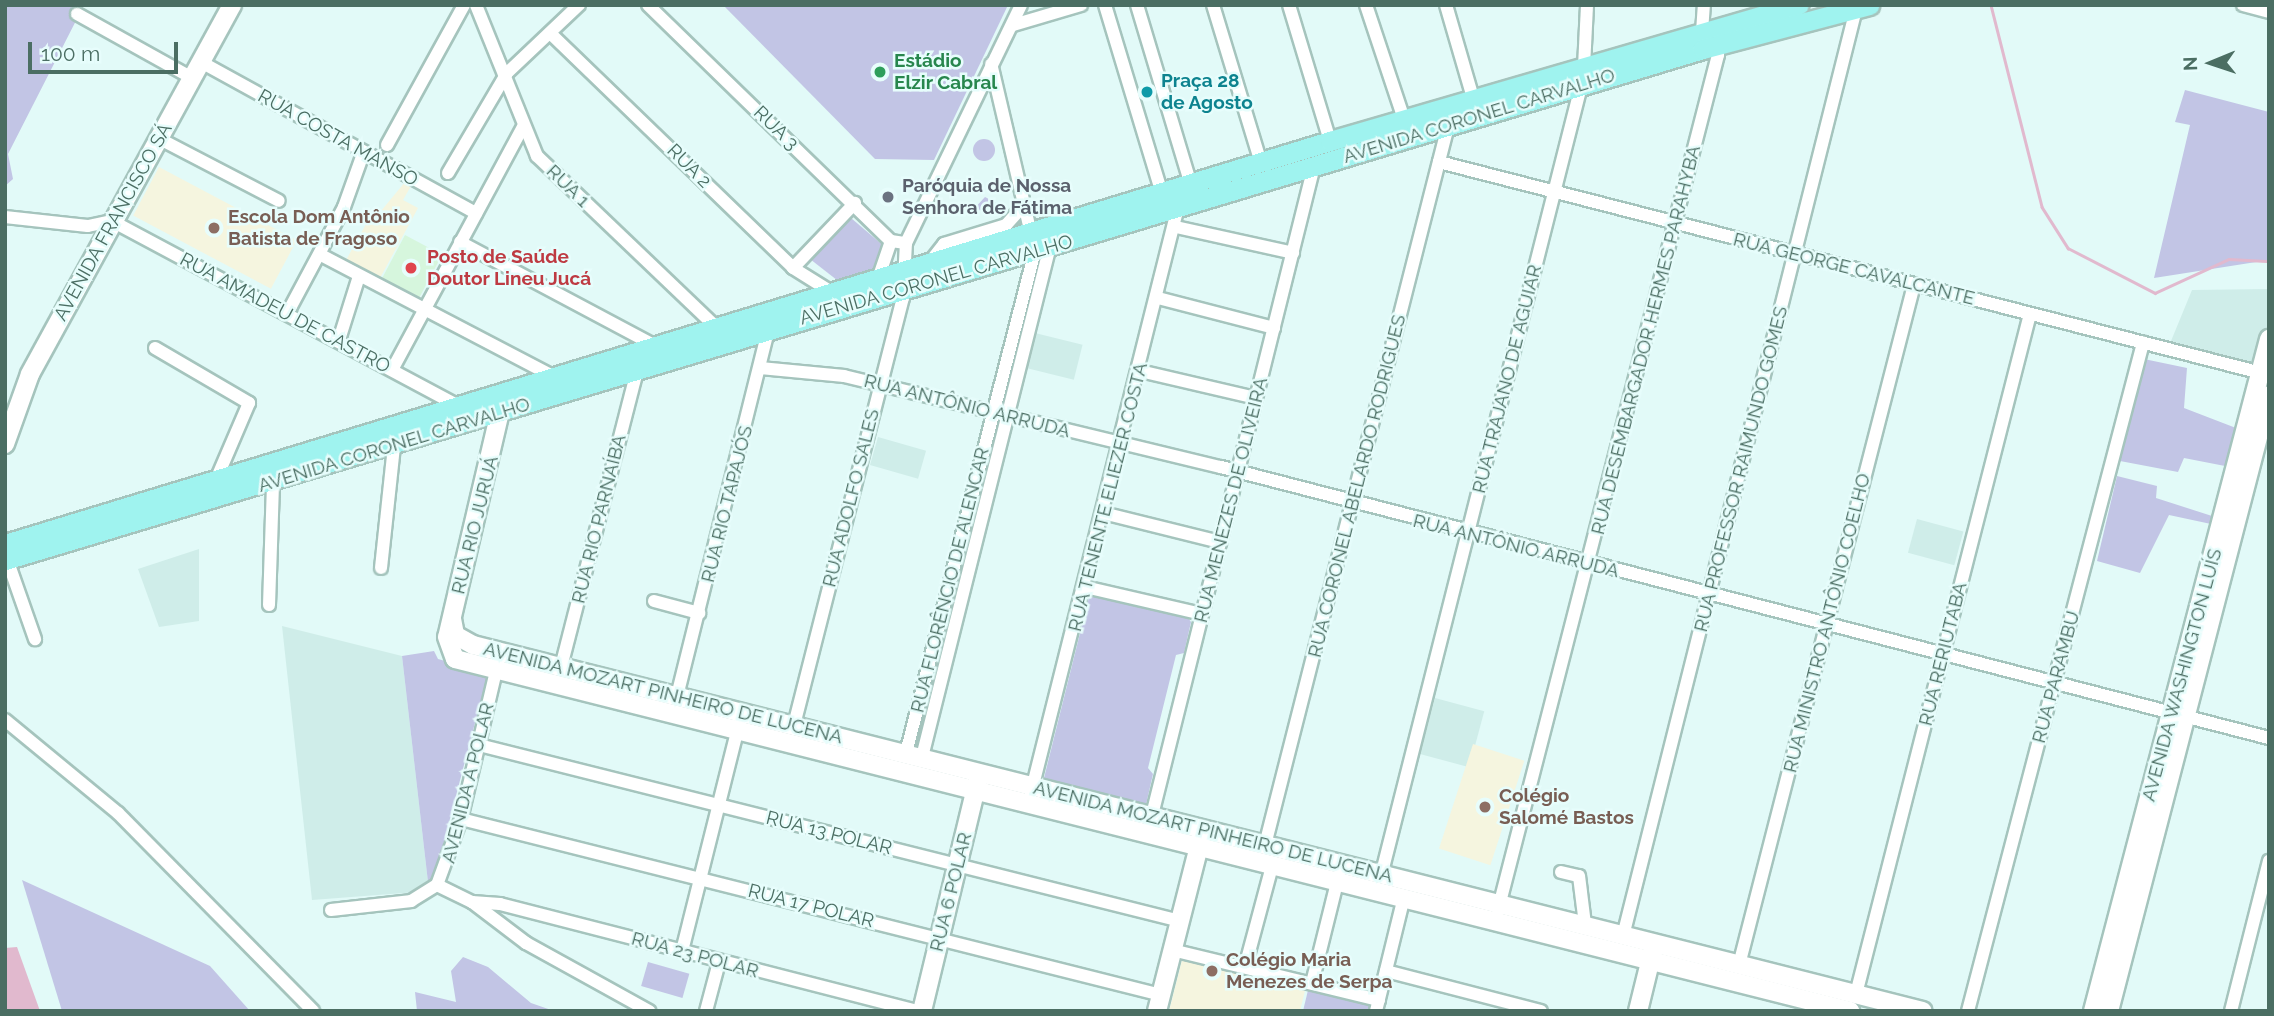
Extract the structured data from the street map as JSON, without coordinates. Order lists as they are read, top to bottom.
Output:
{
  "streets": {
    "main road": [
      "AVENIDA CORONEL CARVALHO",
      "AVENIDA FRANCISCO SÁ",
      "RUA RIO JURUÁ",
      "AVENIDA WASHINGTON LUÍS",
      "AVENIDA MOZART PINHEIRO DE LUCENA",
      "RUA 6 POLAR"
    ],
    "street": [
      "RUA 3",
      "RUA COSTA MANSO",
      "RUA 2",
      "RUA 1",
      "RUA GEORGE CAVALCANTE",
      "RUA AMADEU DE CASTRO",
      "RUA DESEMBARGADOR HERMES PARAHYBA",
      "RUA TRAJANO DE AGUIAR",
      "RUA ANTÔNIO ARRUDA",
      "RUA PROFESSOR RAIMUNDO GOMES",
      "RUA CORONEL ABELARDO RODRIGUES",
      "RUA TENENTE ELIEZER COSTA",
      "RUA ADOLFO SALES",
      "RUA MENEZES DE OLIVEIRA",
      "RUA RIO TAPAJÓS",
      "RUA RIO PARNAÍBA",
      "RUA FLORÊNCIO DE ALENCAR",
      "RUA MINISTRO ANTÔNIO COELHO",
      "RUA RERIUTABA",
      "RUA PARAMBU",
      "AVENIDA A POLAR",
      "RUA 13 POLAR",
      "RUA 17 POLAR",
      "RUA 23 POLAR"
    ]
  },
  "crossings": [
    ["AVENIDA CORONEL CARVALHO", "RUA 2"],
    ["AVENIDA CORONEL CARVALHO", "RUA 1"],
    ["AVENIDA CORONEL CARVALHO", "RUA AMADEU DE CASTRO"],
    ["AVENIDA CORONEL CARVALHO", "RUA DESEMBARGADOR HERMES PARAHYBA"],
    ["AVENIDA CORONEL CARVALHO", "RUA TRAJANO DE AGUIAR"],
    ["AVENIDA CORONEL CARVALHO", "RUA PROFESSOR RAIMUNDO GOMES"],
    ["AVENIDA CORONEL CARVALHO", "RUA CORONEL ABELARDO RODRIGUES"],
    ["AVENIDA CORONEL CARVALHO", "RUA TENENTE ELIEZER COSTA"],
    ["AVENIDA CORONEL CARVALHO", "RUA ADOLFO SALES"],
    ["AVENIDA CORONEL CARVALHO", "RUA MENEZES DE OLIVEIRA"],
    ["AVENIDA CORONEL CARVALHO", "RUA RIO TAPAJÓS"],
    ["AVENIDA CORONEL CARVALHO", "RUA RIO PARNAÍBA"],
    ["AVENIDA CORONEL CARVALHO", "RUA RIO JURUÁ"],
    ["AVENIDA CORONEL CARVALHO", "RUA FLORÊNCIO DE ALENCAR"],
    ["RUA COSTA MANSO", "AVENIDA FRANCISCO SÁ"],
    ["AVENIDA FRANCISCO SÁ", "RUA AMADEU DE CASTRO"],
    ["RUA GEORGE CAVALCANTE", "RUA DESEMBARGADOR HERMES PARAHYBA"],
    ["RUA GEORGE CAVALCANTE", "RUA TRAJANO DE AGUIAR"],
    ["RUA GEORGE CAVALCANTE", "RUA PROFESSOR RAIMUNDO GOMES"],
    ["RUA GEORGE CAVALCANTE", "RUA CORONEL ABELARDO RODRIGUES"],
    ["RUA GEORGE CAVALCANTE", "RUA MINISTRO ANTÔNIO COELHO"],
    ["RUA GEORGE CAVALCANTE", "RUA RERIUTABA"],
    ["RUA GEORGE CAVALCANTE", "AVENIDA WASHINGTON LUÍS"],
    ["RUA GEORGE CAVALCANTE", "RUA PARAMBU"],
    ["RUA DESEMBARGADOR HERMES PARAHYBA", "RUA ANTÔNIO ARRUDA"],
    ["RUA DESEMBARGADOR HERMES PARAHYBA", "AVENIDA MOZART PINHEIRO DE LUCENA"],
    ["RUA TRAJANO DE AGUIAR", "RUA ANTÔNIO ARRUDA"],
    ["RUA TRAJANO DE AGUIAR", "AVENIDA MOZART PINHEIRO DE LUCENA"],
    ["RUA ANTÔNIO ARRUDA", "RUA PROFESSOR RAIMUNDO GOMES"],
    ["RUA ANTÔNIO ARRUDA", "RUA CORONEL ABELARDO RODRIGUES"],
    ["RUA ANTÔNIO ARRUDA", "RUA TENENTE ELIEZER COSTA"],
    ["RUA ANTÔNIO ARRUDA", "RUA ADOLFO SALES"],
    ["RUA ANTÔNIO ARRUDA", "RUA MENEZES DE OLIVEIRA"],
    ["RUA ANTÔNIO ARRUDA", "RUA RIO TAPAJÓS"],
    ["RUA ANTÔNIO ARRUDA", "RUA FLORÊNCIO DE ALENCAR"],
    ["RUA ANTÔNIO ARRUDA", "RUA MINISTRO ANTÔNIO COELHO"],
    ["RUA ANTÔNIO ARRUDA", "RUA RERIUTABA"],
    ["RUA ANTÔNIO ARRUDA", "AVENIDA WASHINGTON LUÍS"],
    ["RUA ANTÔNIO ARRUDA", "RUA PARAMBU"],
    ["RUA PROFESSOR RAIMUNDO GOMES", "AVENIDA MOZART PINHEIRO DE LUCENA"],
    ["RUA CORONEL ABELARDO RODRIGUES", "AVENIDA MOZART PINHEIRO DE LUCENA"],
    ["RUA TENENTE ELIEZER COSTA", "AVENIDA MOZART PINHEIRO DE LUCENA"],
    ["RUA ADOLFO SALES", "AVENIDA MOZART PINHEIRO DE LUCENA"],
    ["RUA MENEZES DE OLIVEIRA", "AVENIDA MOZART PINHEIRO DE LUCENA"],
    ["RUA RIO TAPAJÓS", "AVENIDA MOZART PINHEIRO DE LUCENA"],
    ["RUA RIO PARNAÍBA", "AVENIDA MOZART PINHEIRO DE LUCENA"],
    ["RUA RIO JURUÁ", "AVENIDA MOZART PINHEIRO DE LUCENA"],
    ["RUA FLORÊNCIO DE ALENCAR", "AVENIDA MOZART PINHEIRO DE LUCENA"],
    ["RUA MINISTRO ANTÔNIO COELHO", "AVENIDA MOZART PINHEIRO DE LUCENA"],
    ["RUA RERIUTABA", "AVENIDA MOZART PINHEIRO DE LUCENA"],
    ["AVENIDA MOZART PINHEIRO DE LUCENA", "AVENIDA A POLAR"],
    ["AVENIDA MOZART PINHEIRO DE LUCENA", "RUA 6 POLAR"],
    ["AVENIDA A POLAR", "RUA 13 POLAR"],
    ["AVENIDA A POLAR", "RUA 17 POLAR"],
    ["RUA 13 POLAR", "RUA 6 POLAR"],
    ["RUA 6 POLAR", "RUA 17 POLAR"],
    ["RUA 6 POLAR", "RUA 23 POLAR"]
  ],
  "places": [
    "Estádio Elzir Cabral",
    "Praça 28 de Agosto",
    "Paróquia de Nossa Senhora de Fátima",
    "Escola Dom Antônio Batista de Fragoso",
    "Posto de Saúde Doutor Lineu Jucá",
    "Colégio Salomé Bastos",
    "Colégio Maria Menezes de Serpa"
  ],
  "scale_bar": "100 m",
  "north": "left"
}
